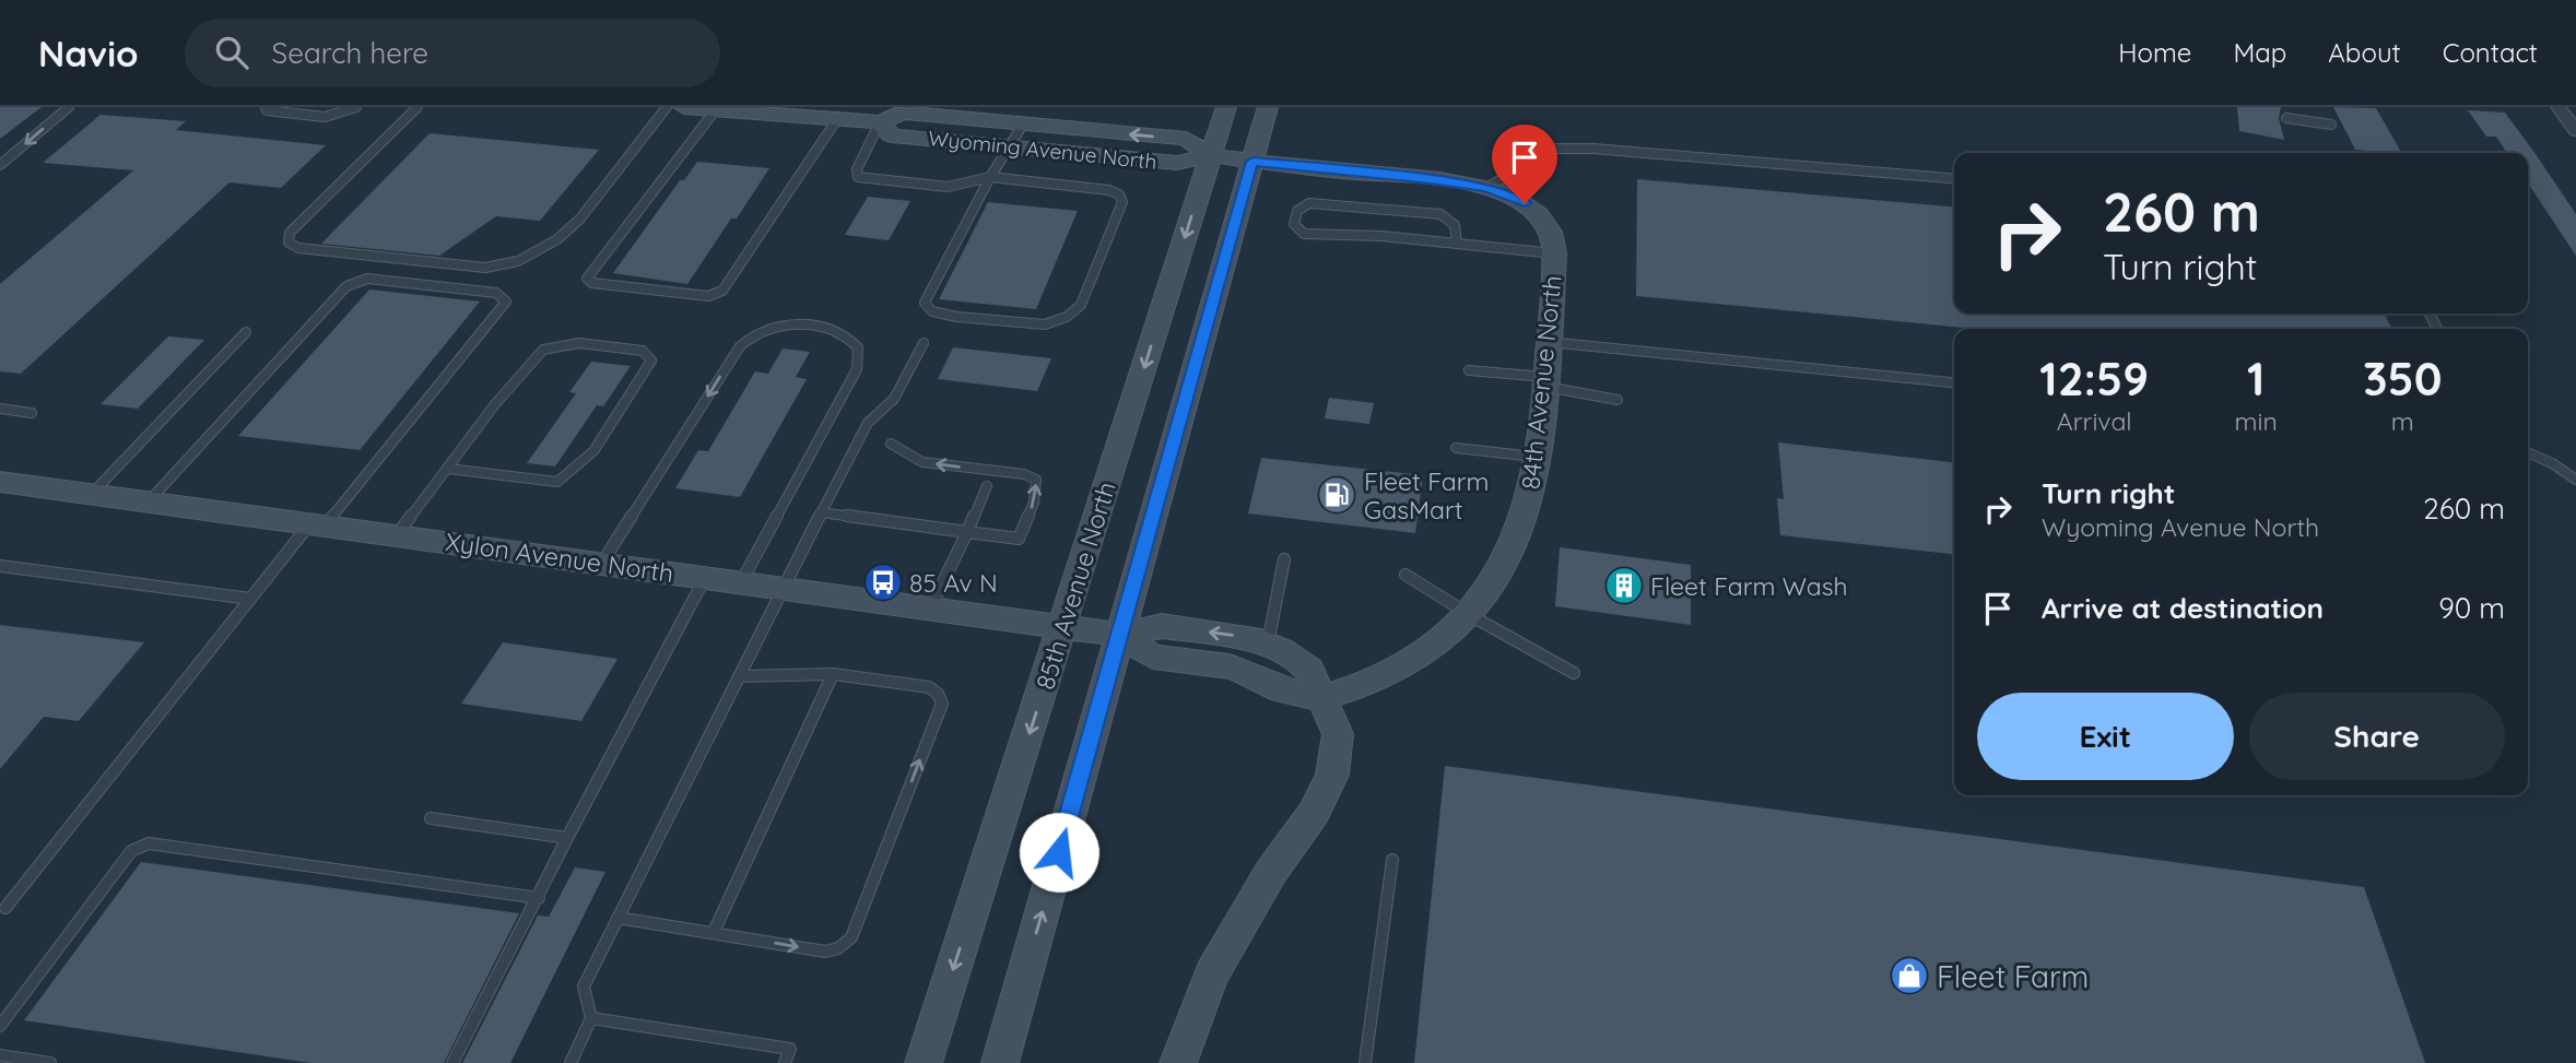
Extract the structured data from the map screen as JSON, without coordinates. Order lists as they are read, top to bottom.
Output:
{
  "streets": {
    "street": [
      "Wyoming Avenue North",
      "84th Avenue North",
      "Xylon Avenue North",
      "85th Avenue North"
    ]
  },
  "crossings": [
    ["Wyoming Avenue North", "84th Avenue North"],
    ["Wyoming Avenue North", "85th Avenue North"],
    ["Xylon Avenue North", "85th Avenue North"]
  ],
  "places": {
    "fuel station": ["Fleet Farm GasMart"],
    "bus stop": ["85 Av N"],
    "building": ["Fleet Farm Wash"],
    "shop": ["Fleet Farm"]
  },
  "page": {
    "header": "Navio",
    "search": "Search here",
    "nav": [
      "Home",
      "Map",
      "About",
      "Contact"
    ],
    "turn": ["260 m", "Turn right"],
    "eta": [
      "12:59",
      "Arrival",
      "1",
      "min",
      "350",
      "m"
    ],
    "list": [
      {
        "name": "Turn right",
        "note": "Wyoming Avenue North",
        "value": "260 m"
      },
      {
        "name": "Arrive at destination",
        "value": "90 m"
      }
    ],
    "buttons": ["Exit", "Share"]
  }
}
